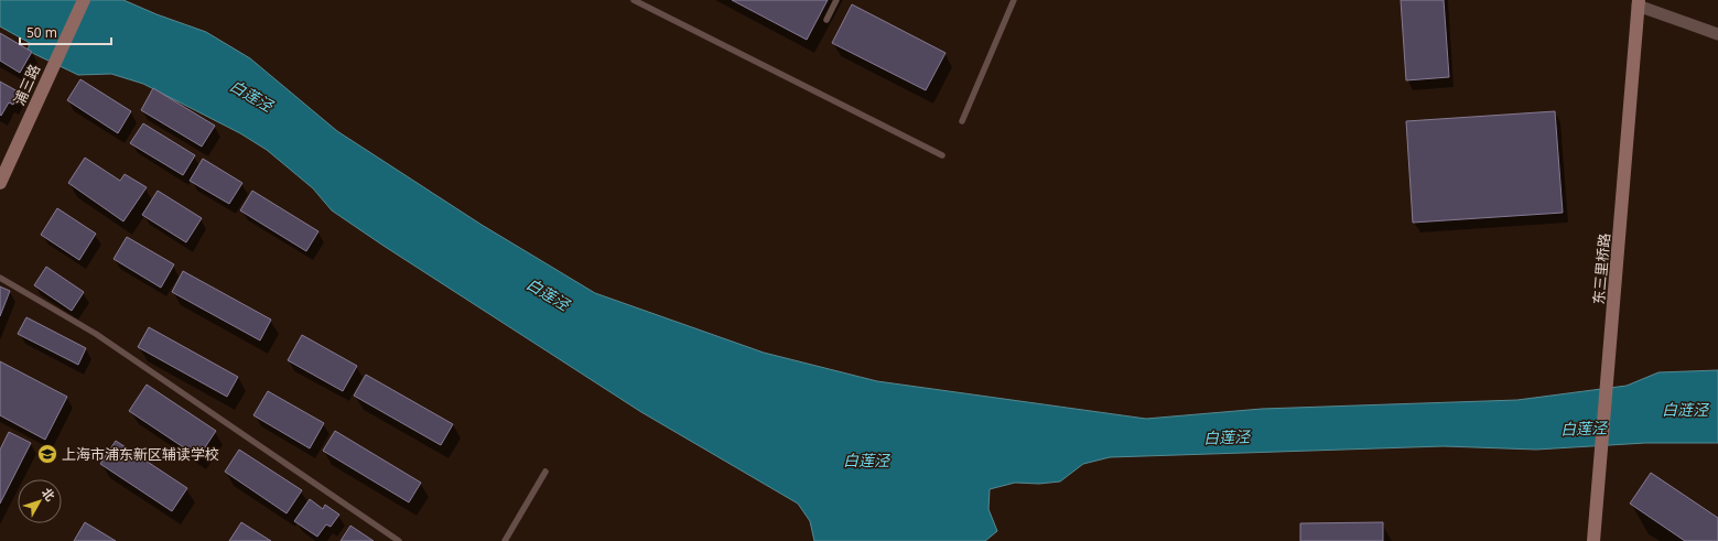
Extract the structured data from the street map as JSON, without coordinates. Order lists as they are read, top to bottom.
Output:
{
  "streets": {
    "street": ["浦三路", "东三里桥路"]
  },
  "water": ["白莲泾", "白涟泾"],
  "places": {
    "school or university": ["上海市浦东新区辅读学校"]
  },
  "scale_bar": "50 m",
  "north": "top right"
}
